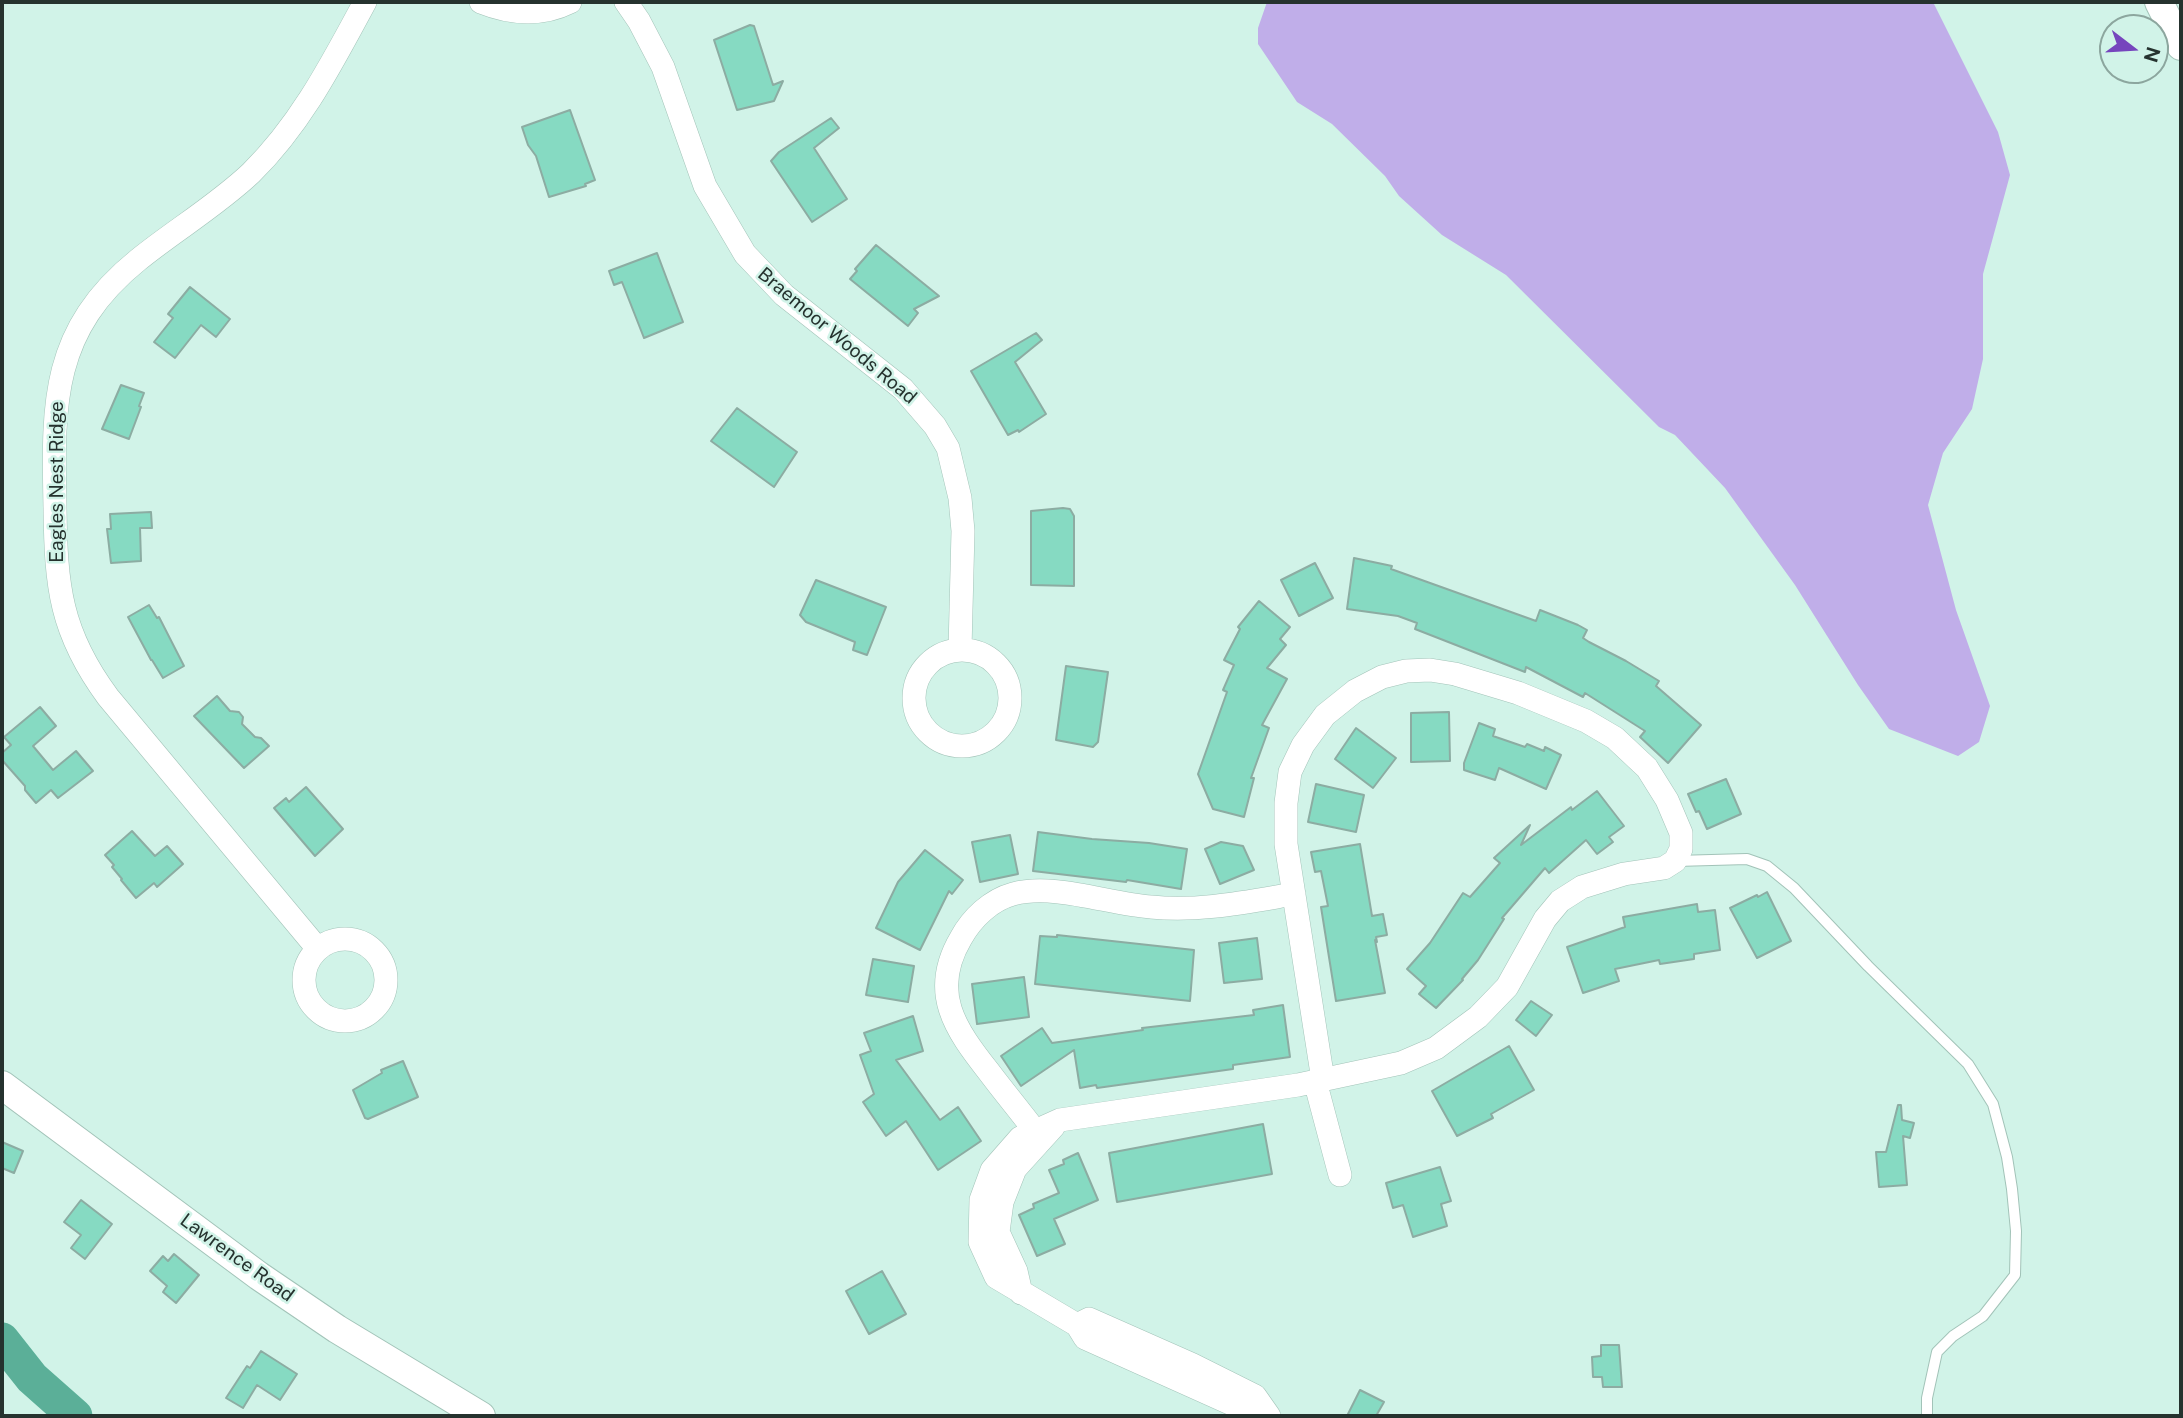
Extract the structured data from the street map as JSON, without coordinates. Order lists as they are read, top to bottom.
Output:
{
  "streets": {
    "street": ["Braemoor Woods Road", "Eagles Nest Ridge", "Lawrence Road"]
  },
  "north": "right"
}
